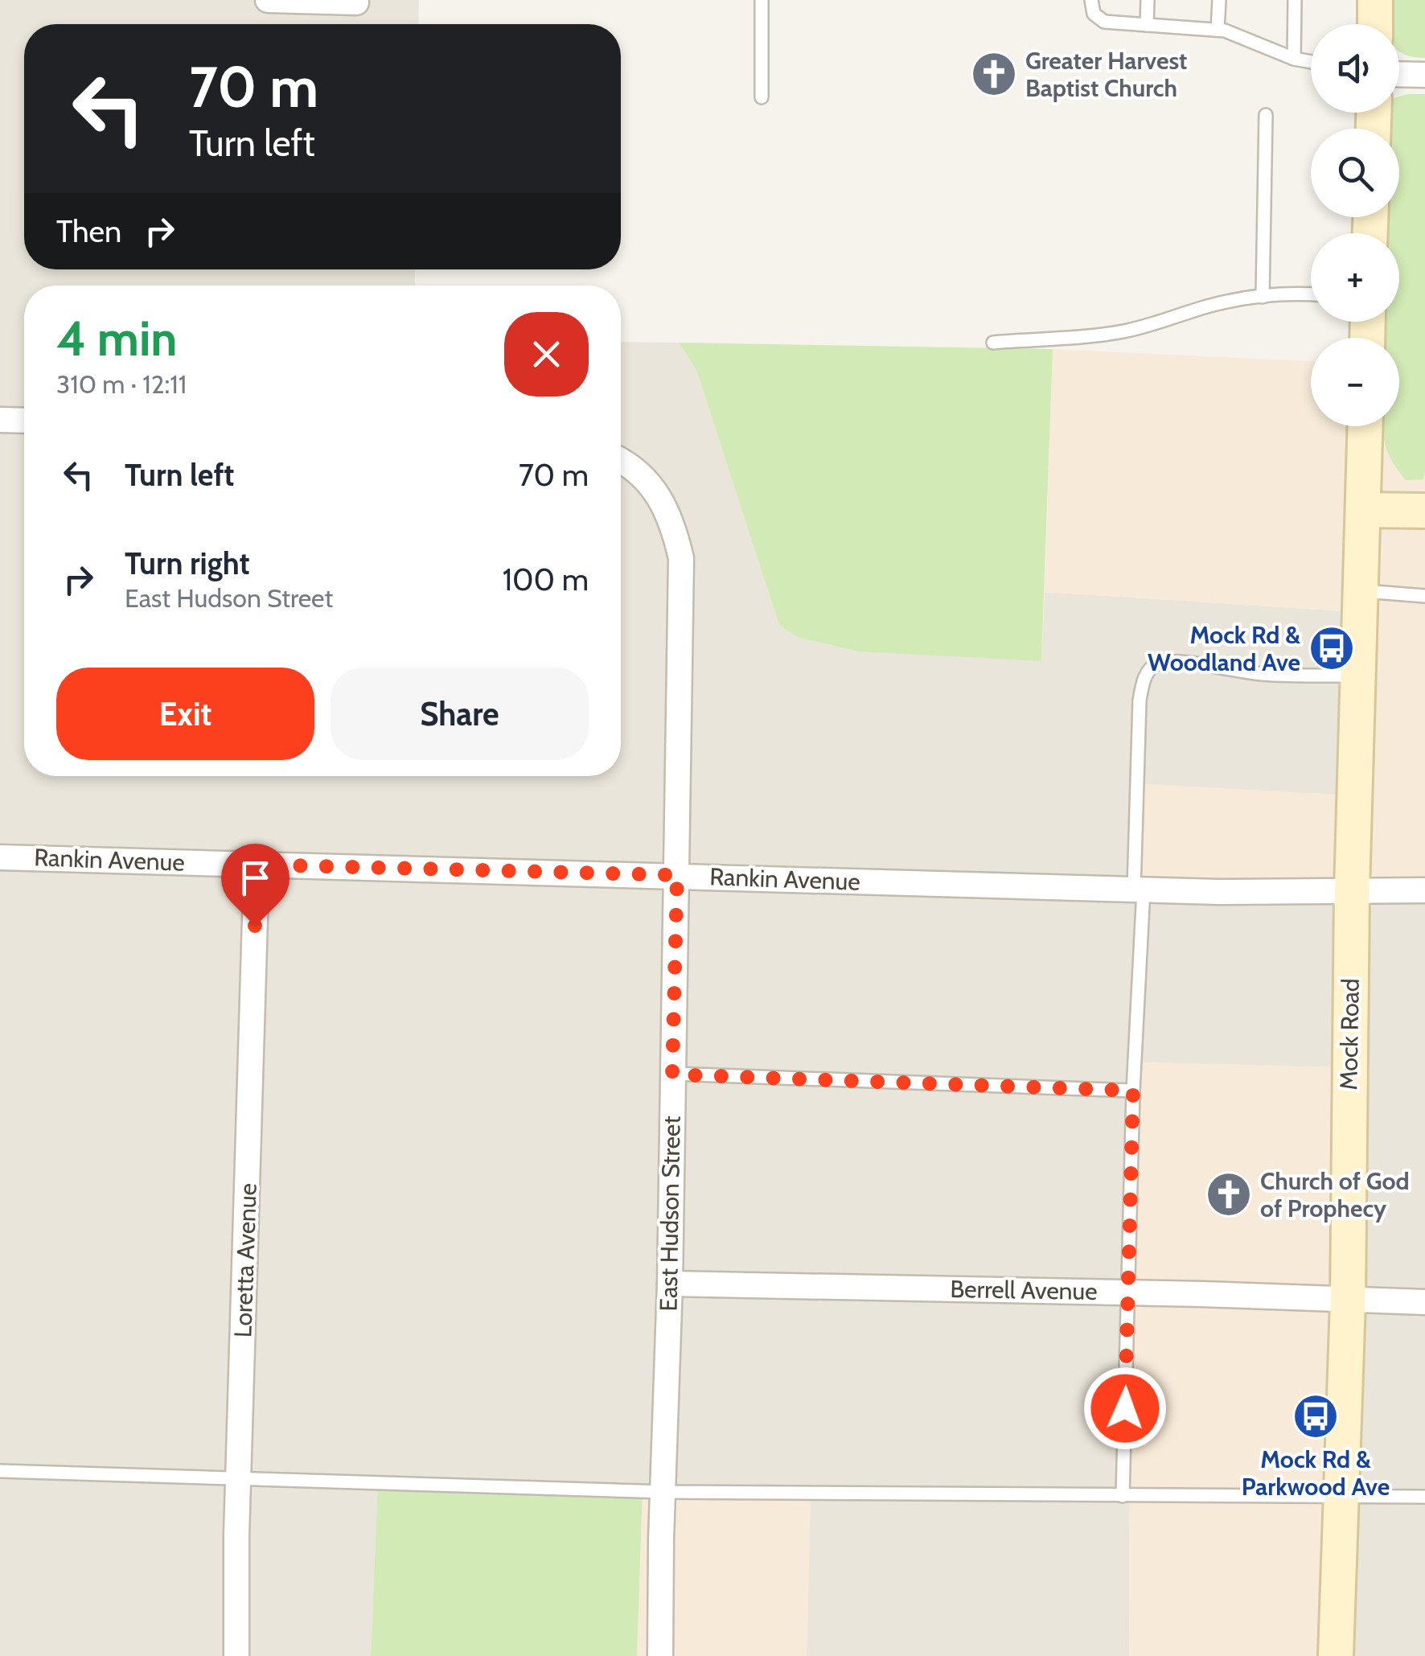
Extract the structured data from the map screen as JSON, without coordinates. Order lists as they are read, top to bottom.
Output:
{
  "streets": {
    "main road": ["Mock Road"],
    "street": [
      "Rankin Avenue",
      "East Hudson Street",
      "Loretta Avenue",
      "Berrell Avenue"
    ]
  },
  "crossings": [
    ["Rankin Avenue", "Mock Road"],
    ["Rankin Avenue", "East Hudson Street"],
    ["Rankin Avenue", "Loretta Avenue"],
    ["Mock Road", "Berrell Avenue"],
    ["East Hudson Street", "Berrell Avenue"]
  ],
  "places": {
    "church": ["Greater Harvest Baptist Church", "Church of God of Prophecy"],
    "bus stop": ["Mock Rd & Woodland Ave", "Mock Rd & Parkwood Ave"]
  },
  "page": {
    "map_buttons": ["+", "−"],
    "turn": ["70 m", "Turn left"],
    "then": "Then",
    "heading": ["4 min", "310 m · 12:11"],
    "list": [
      {
        "name": "Turn left",
        "value": "70 m"
      },
      {
        "name": "Turn right",
        "note": "East Hudson Street",
        "value": "100 m"
      }
    ],
    "buttons": ["Exit", "Share"]
  }
}
